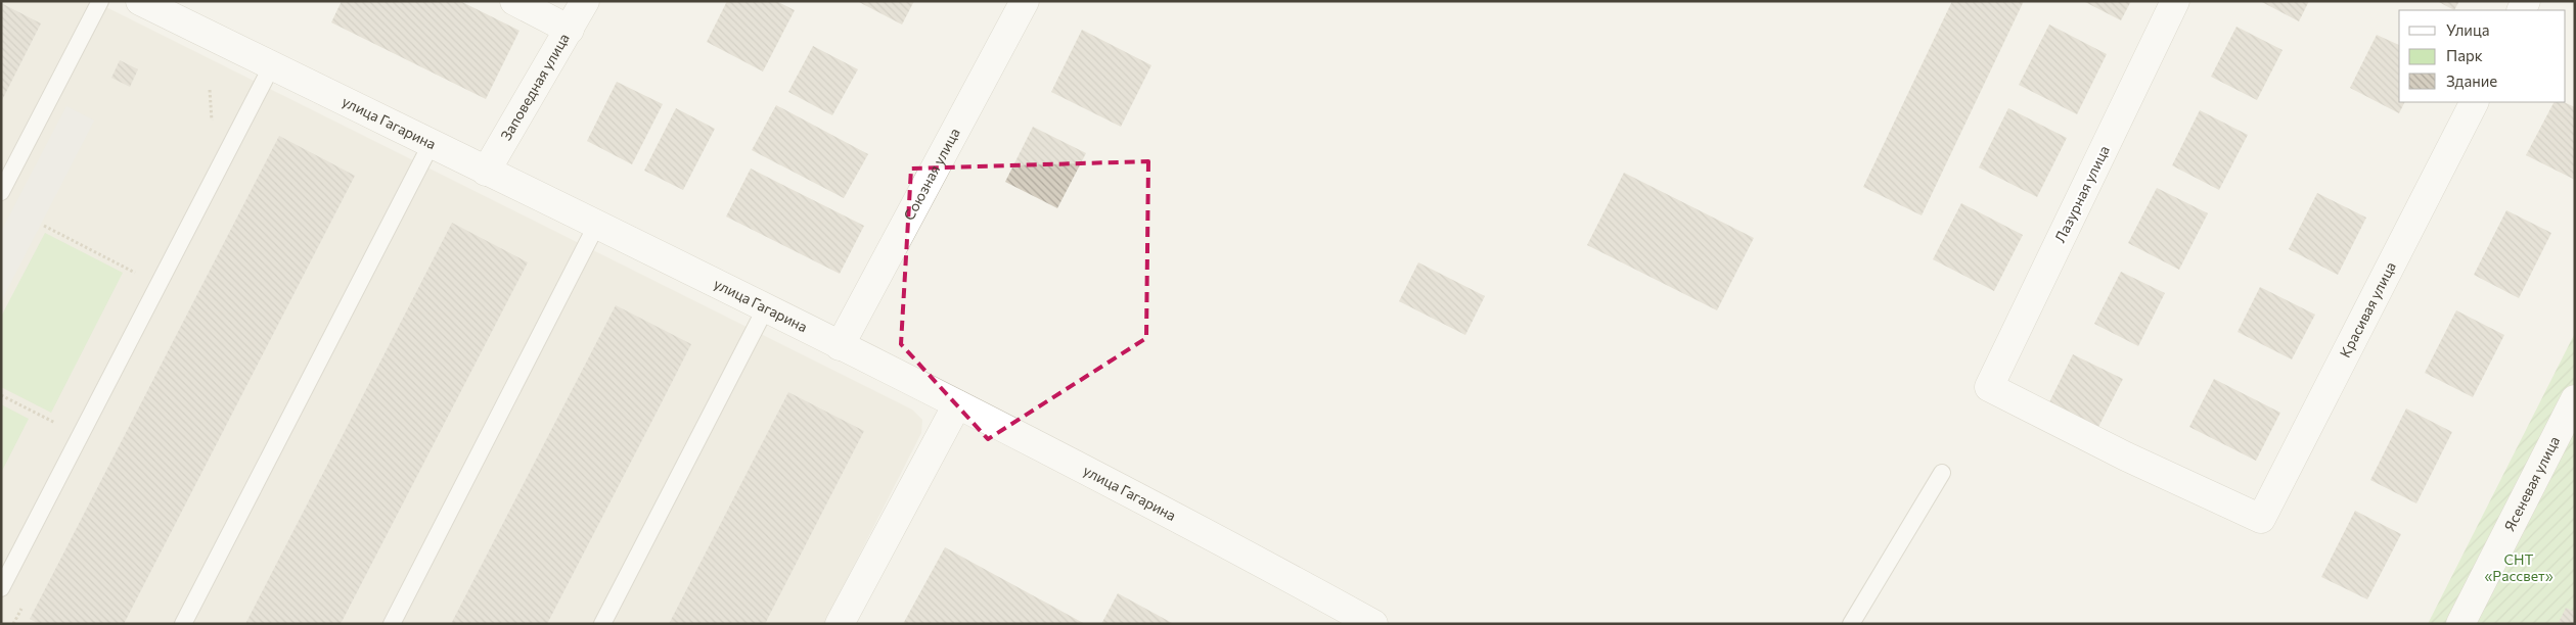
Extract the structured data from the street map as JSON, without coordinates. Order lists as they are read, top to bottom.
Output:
{
  "streets": {
    "street": [
      "Заповедная улица",
      "улица Гагарина",
      "Союзная улица",
      "Лазурная улица",
      "Красивая улица",
      "Ясеневая улица"
    ]
  },
  "crossings": [
    ["Заповедная улица", "улица Гагарина"],
    ["улица Гагарина", "Союзная улица"],
    ["Лазурная улица", "Красивая улица"]
  ],
  "parks": ["СНТ «Рассвет»"],
  "legend": ["Улица", "Парк", "Здание"]
}
